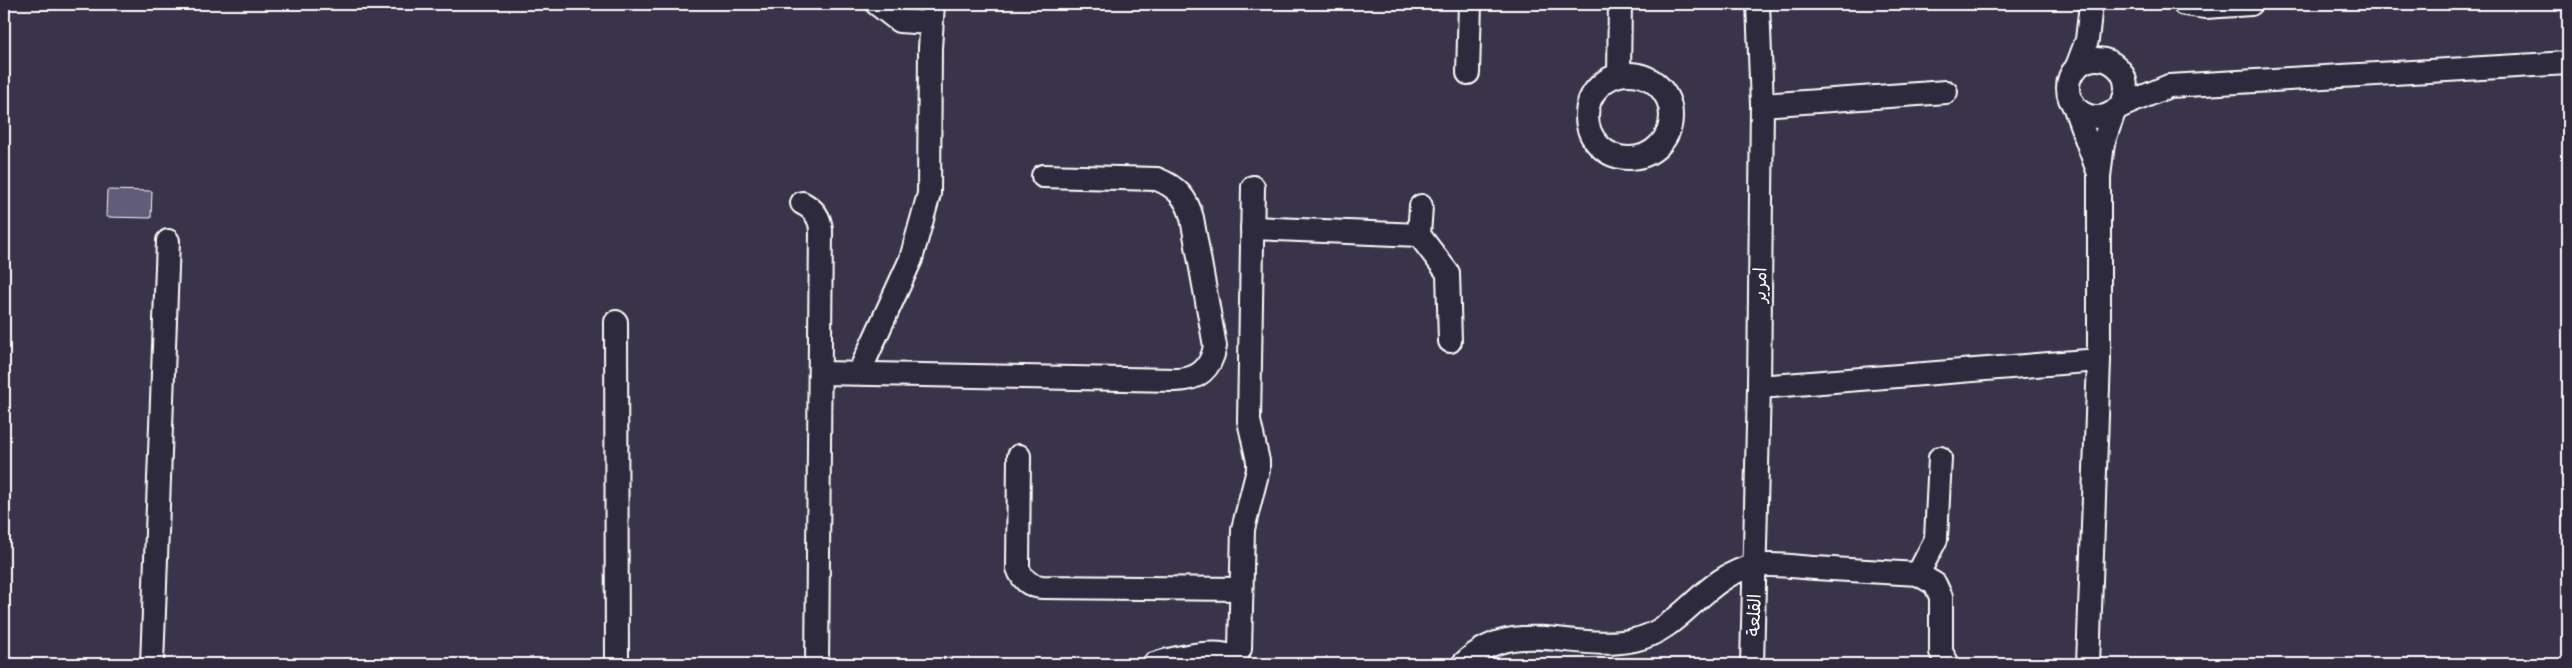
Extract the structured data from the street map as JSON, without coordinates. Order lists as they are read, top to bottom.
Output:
{
  "streets": {
    "street": ["امرير", "القلعة"]
  },
  "crossings": [
    ["امرير", "القلعة"]
  ]
}
